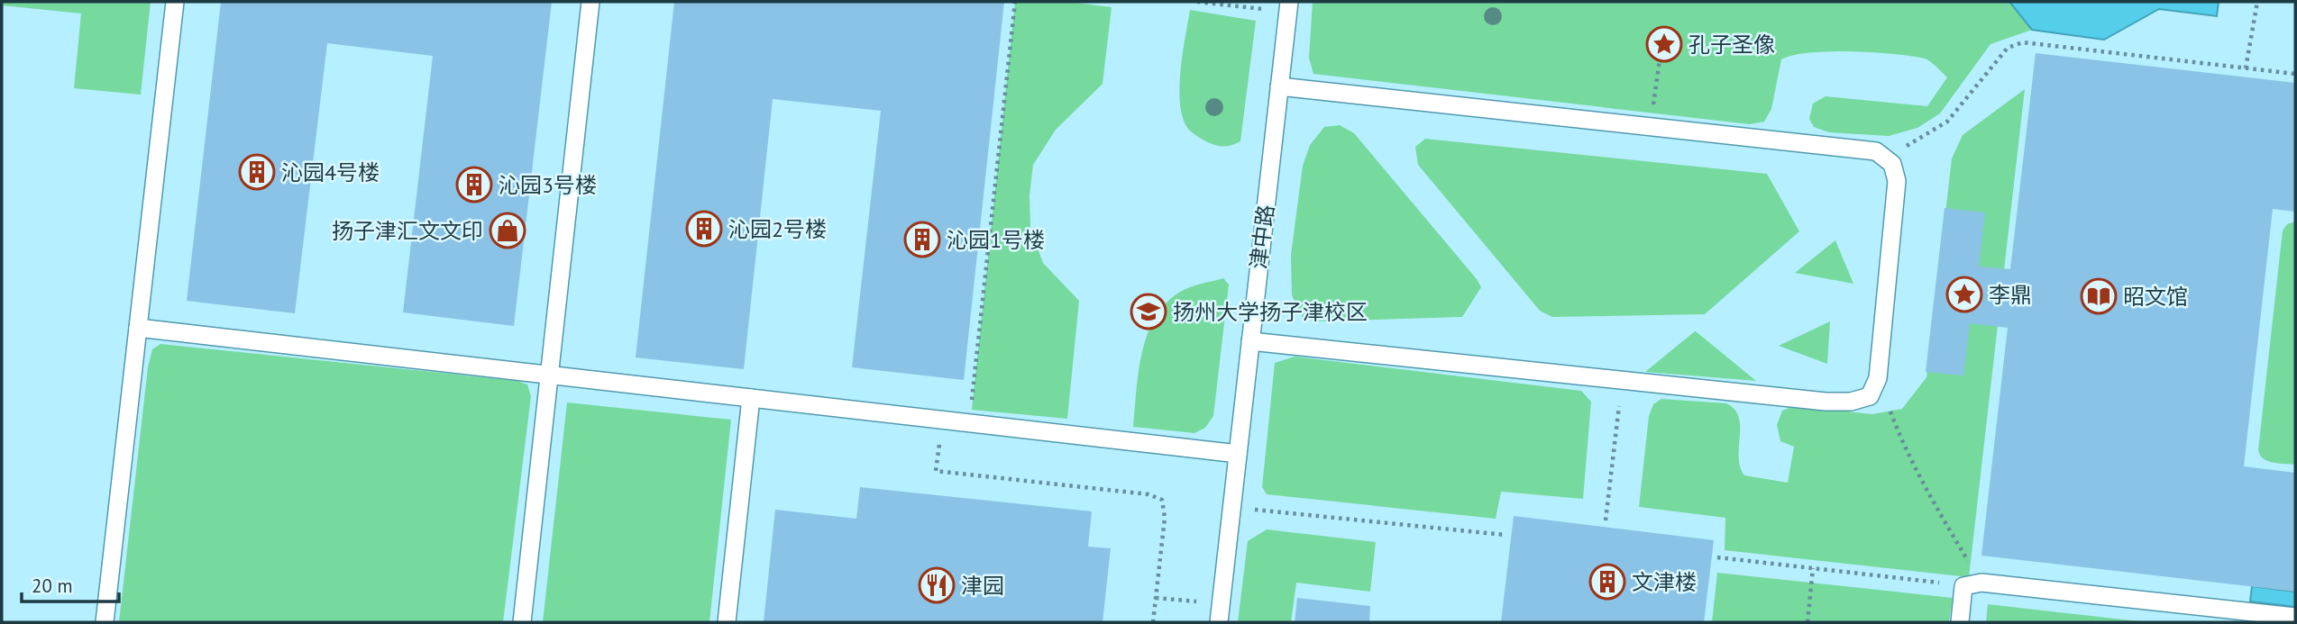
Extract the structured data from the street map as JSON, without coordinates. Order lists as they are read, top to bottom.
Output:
{
  "streets": {
    "lane": ["津中路"]
  },
  "places": {
    "place": ["孔子圣像", "李鼎"],
    "building": [
      "沁园4号楼",
      "沁园3号楼",
      "沁园2号楼",
      "沁园1号楼",
      "文津楼"
    ],
    "shop": ["扬子津汇文文印"],
    "library": ["昭文馆"],
    "school or university": ["扬州大学扬子津校区"],
    "restaurant": ["津园"]
  },
  "scale_bar": "20 m"
}
